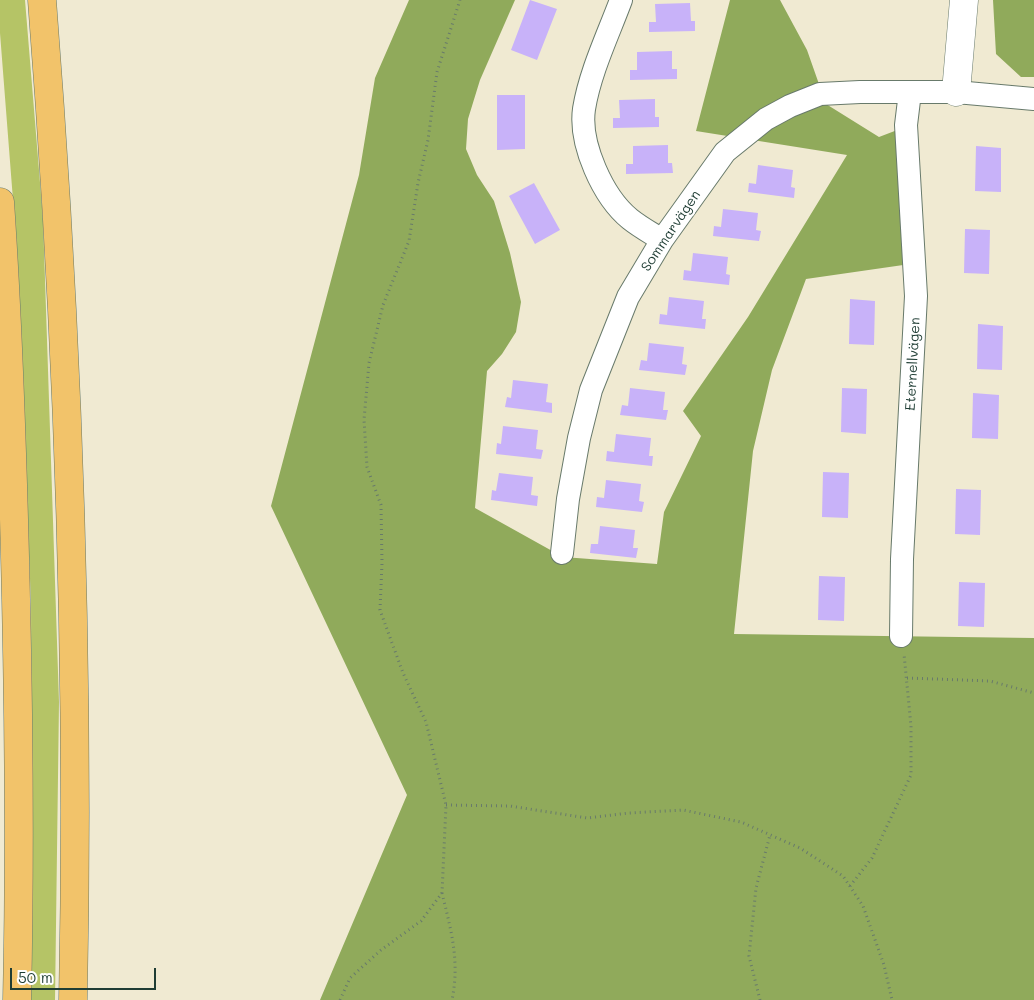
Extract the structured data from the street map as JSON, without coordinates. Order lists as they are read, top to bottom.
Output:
{
  "streets": {
    "street": ["Sommarvägen", "Eternellvägen"]
  },
  "crossings": [
    ["Sommarvägen", "Eternellvägen"]
  ],
  "scale_bar": "50 m"
}
